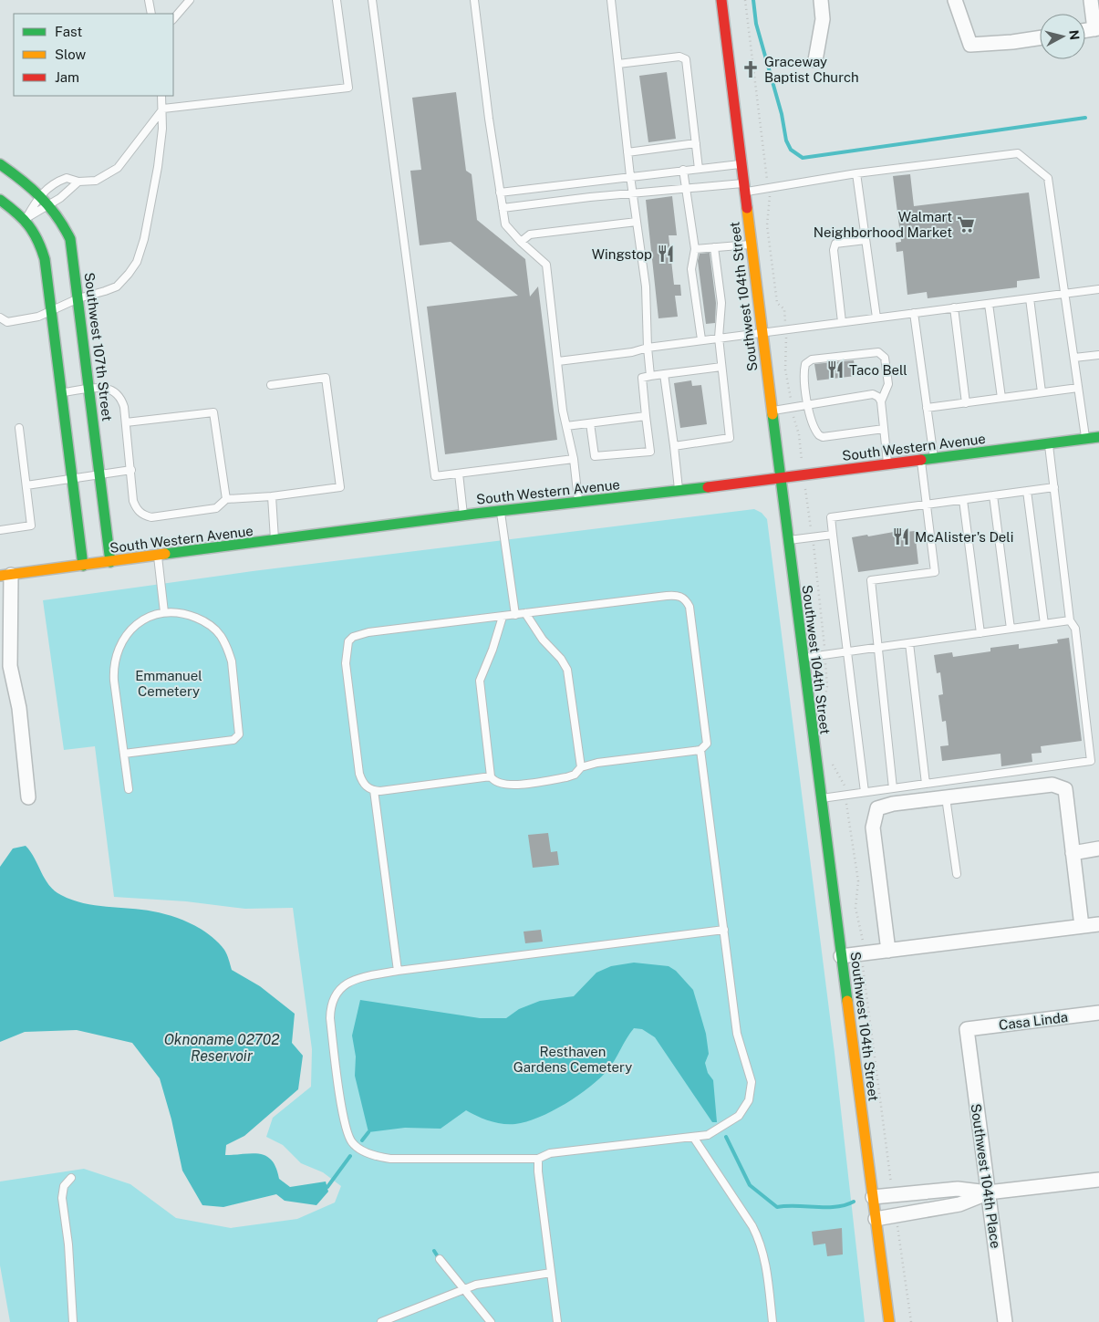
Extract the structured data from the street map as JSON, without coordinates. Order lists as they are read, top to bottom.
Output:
{
  "streets": {
    "main road": ["Southwest 104th Street", "Southwest 107th Street", "South Western Avenue"],
    "street": ["Casa Linda", "Southwest 104th Place"]
  },
  "crossings": [
    ["Southwest 104th Street", "South Western Avenue"],
    ["Southwest 107th Street", "South Western Avenue"],
    ["Casa Linda", "Southwest 104th Place"]
  ],
  "water": ["Oknoname 02702 Reservoir"],
  "parks": ["Emmanuel Cemetery", "Resthaven Gardens Cemetery"],
  "places": {
    "church": ["Graceway Baptist Church"],
    "supermarket": ["Walmart Neighborhood Market"],
    "restaurant": ["Wingstop", "Taco Bell", "McAlister's Deli"]
  },
  "legend": ["Fast", "Slow", "Jam"],
  "north": "right"
}
